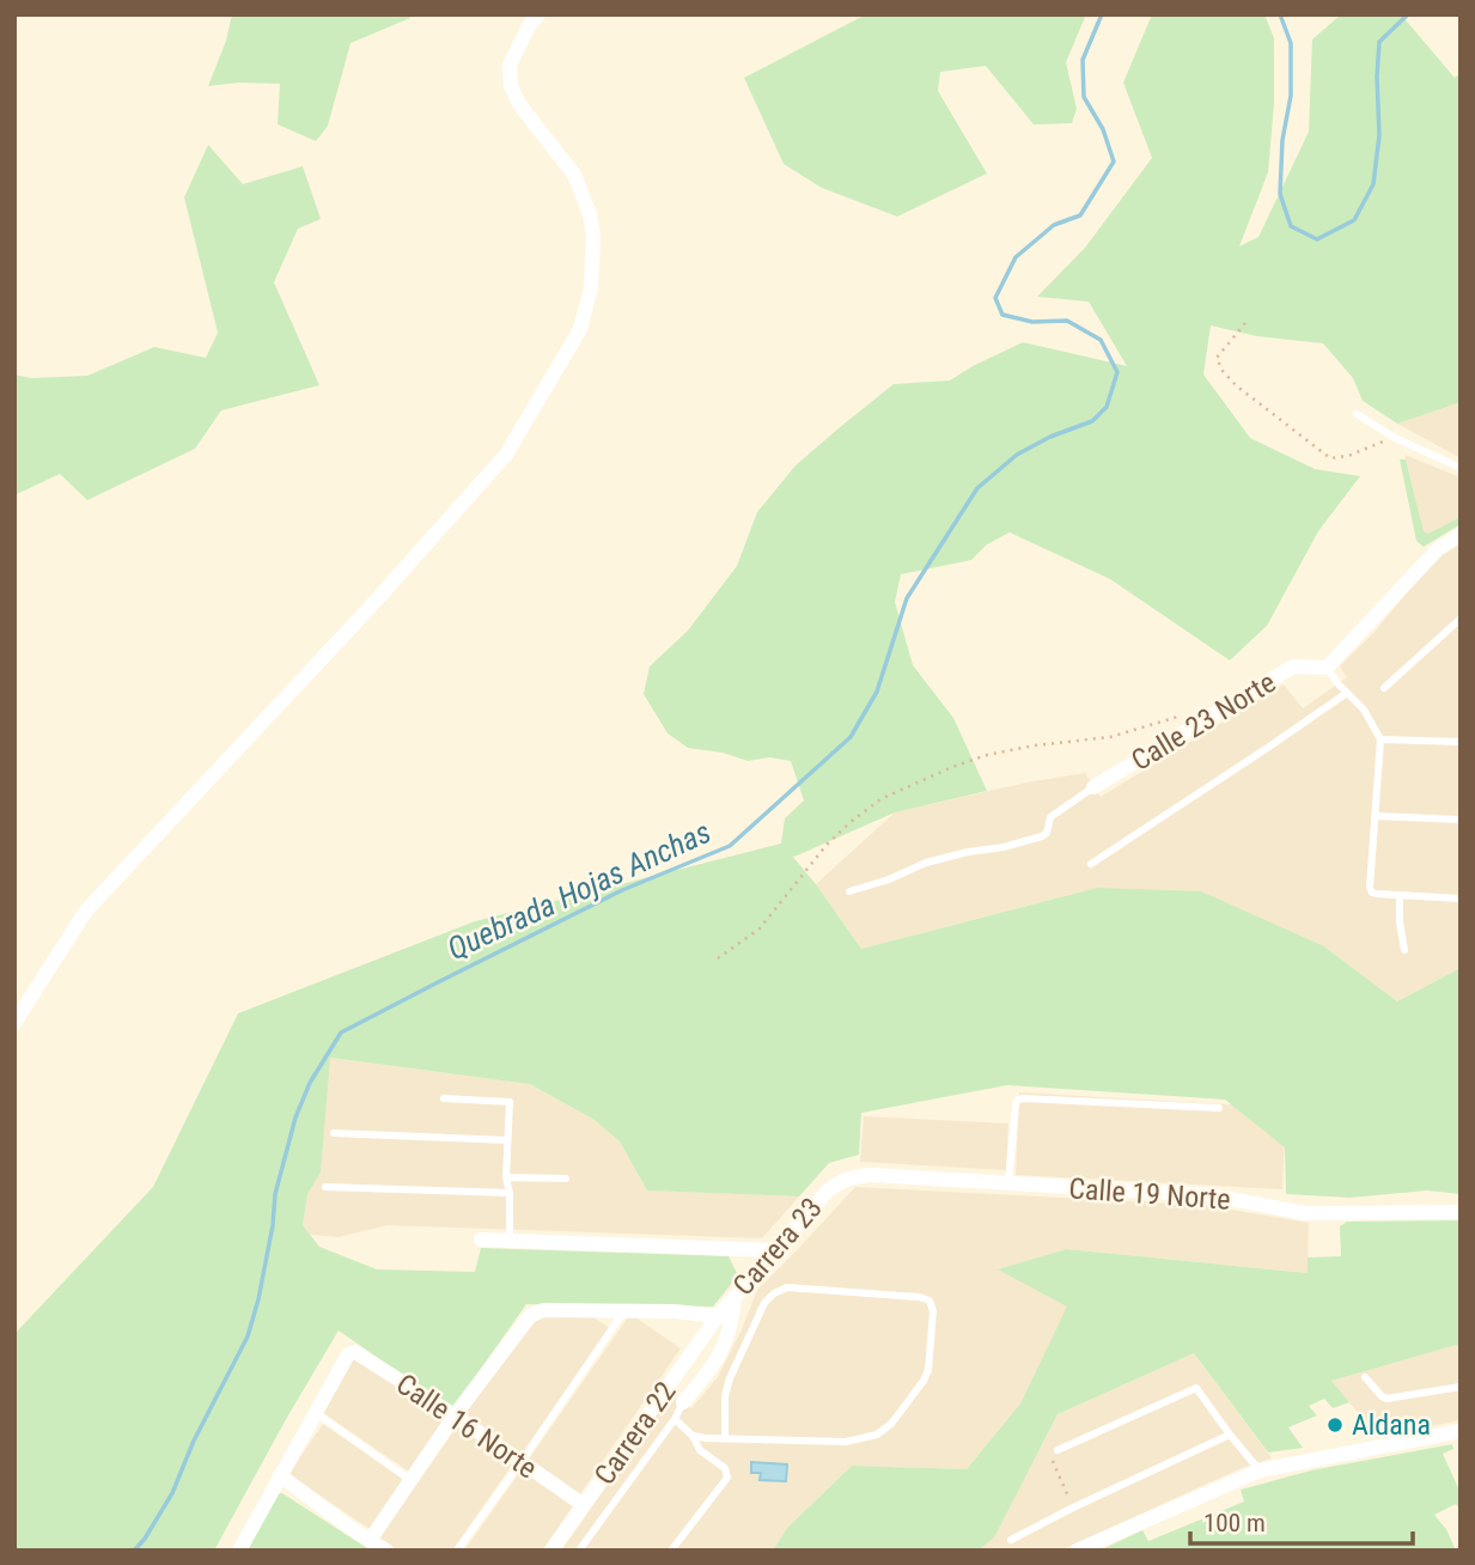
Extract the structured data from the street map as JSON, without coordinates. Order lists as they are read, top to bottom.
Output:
{
  "streets": {
    "street": [
      "Calle 23 Norte",
      "Calle 19 Norte",
      "Carrera 23",
      "Calle 16 Norte",
      "Carrera 22"
    ]
  },
  "crossings": [
    ["Calle 19 Norte", "Carrera 23"],
    ["Carrera 23", "Carrera 22"],
    ["Calle 16 Norte", "Carrera 22"]
  ],
  "water": ["Quebrada Hojas Anchas"],
  "places": ["Aldana"],
  "scale_bar": "100 m"
}
